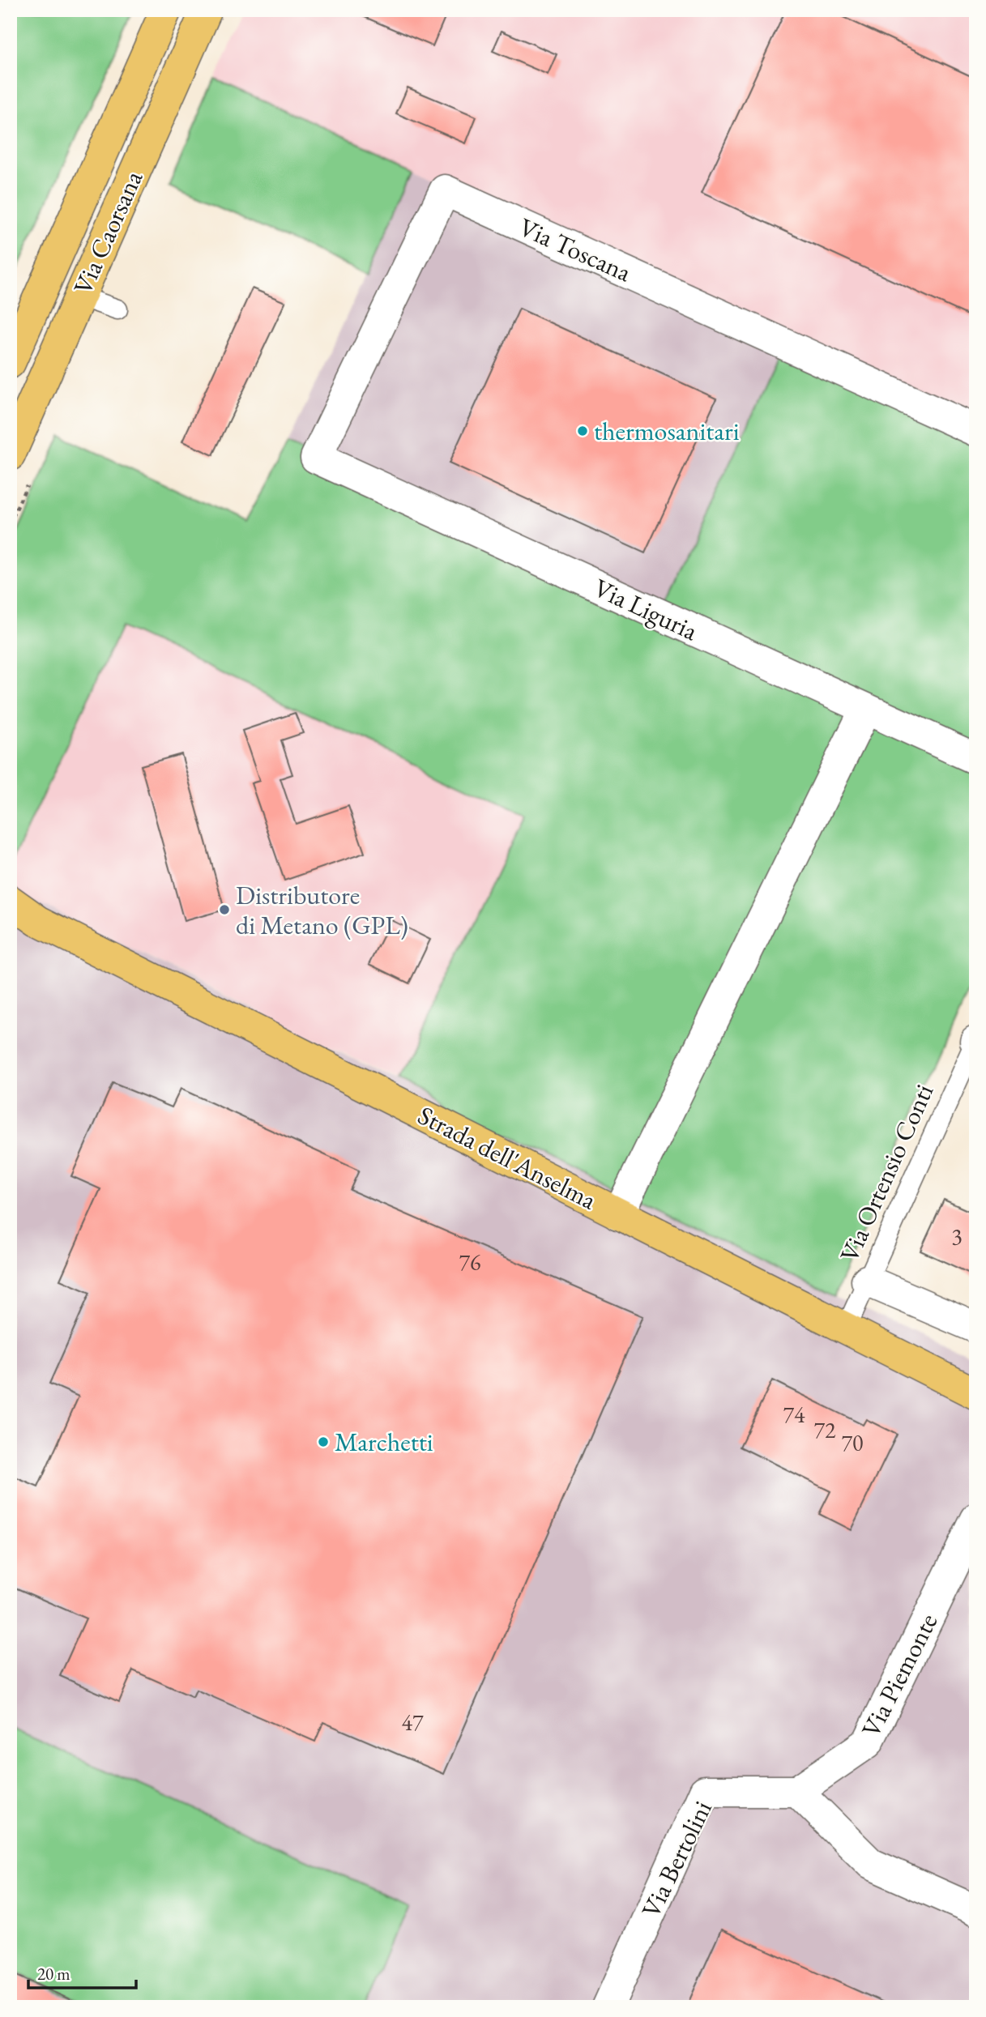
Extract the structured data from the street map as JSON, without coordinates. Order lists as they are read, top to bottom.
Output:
{
  "streets": {
    "main road": ["Via Caorsana", "Strada dell'Anselma"],
    "street": [
      "Via Toscana",
      "Via Liguria",
      "Via Piemonte",
      "Via Bertolini"
    ],
    "lane": ["Via Ortensio Conti"]
  },
  "crossings": [
    ["Via Toscana", "Via Liguria"],
    ["Strada dell'Anselma", "Via Ortensio Conti"],
    ["Via Piemonte", "Via Bertolini"]
  ],
  "places": ["thermosanitari", "Distributore di Metano (GPL)", "Marchetti"],
  "house_numbers": [
    "3",
    "76",
    "74",
    "72",
    "70",
    "47"
  ],
  "scale_bar": "20 m"
}
